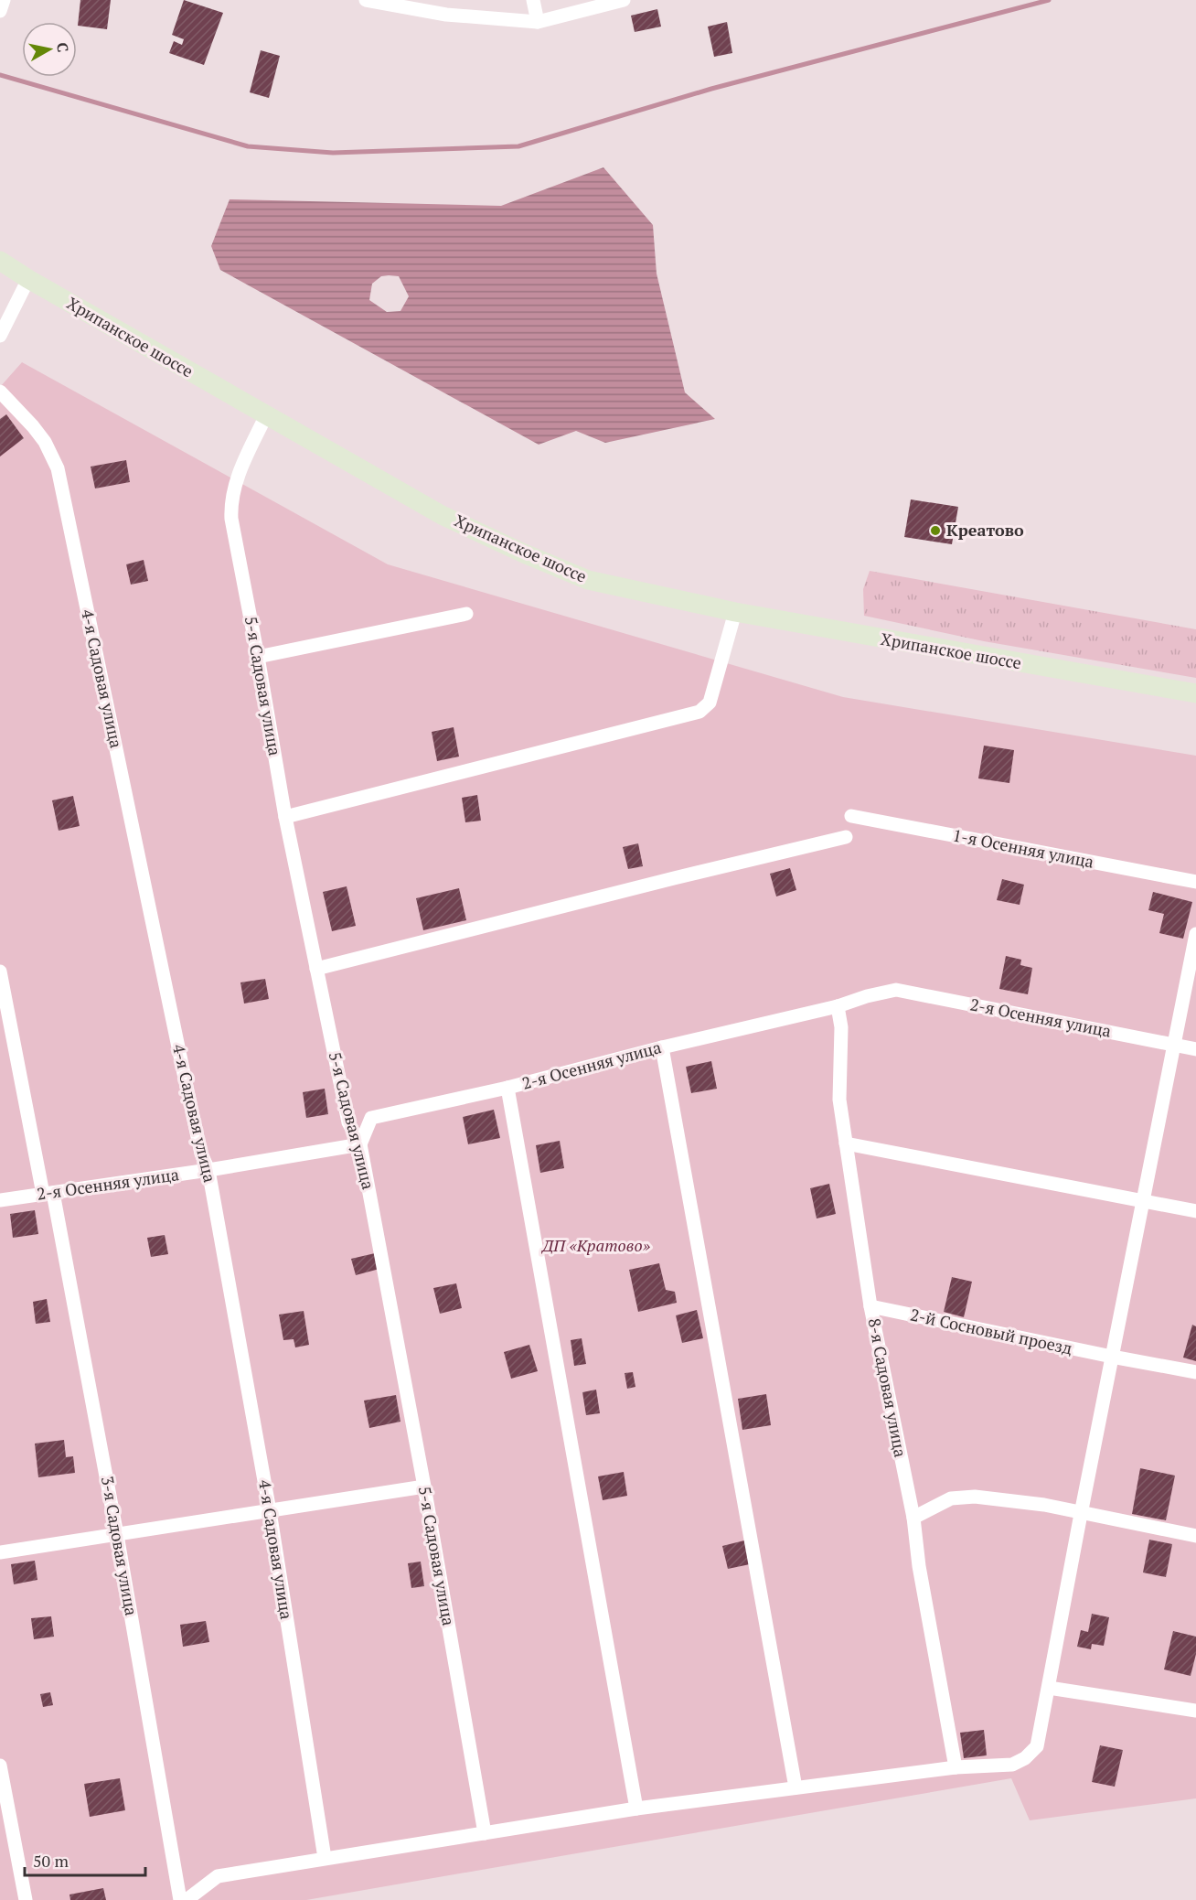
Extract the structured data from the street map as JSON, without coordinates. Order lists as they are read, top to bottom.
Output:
{
  "streets": {
    "main road": ["Хрипанское шоссе"],
    "street": [
      "4-я Садовая улица",
      "5-я Садовая улица",
      "1-я Осенняя улица",
      "2-я Осенняя улица",
      "2-й Сосновый проезд",
      "8-я Садовая улица",
      "3-я Садовая улица"
    ]
  },
  "crossings": [
    ["Хрипанское шоссе", "5-я Садовая улица"],
    ["4-я Садовая улица", "2-я Осенняя улица"],
    ["5-я Садовая улица", "2-я Осенняя улица"],
    ["2-я Осенняя улица", "8-я Садовая улица"],
    ["2-я Осенняя улица", "3-я Садовая улица"],
    ["2-й Сосновый проезд", "8-я Садовая улица"]
  ],
  "parks": ["ДП «Кратово»"],
  "places": ["Креатово"],
  "scale_bar": "50 m",
  "north": "right"
}
